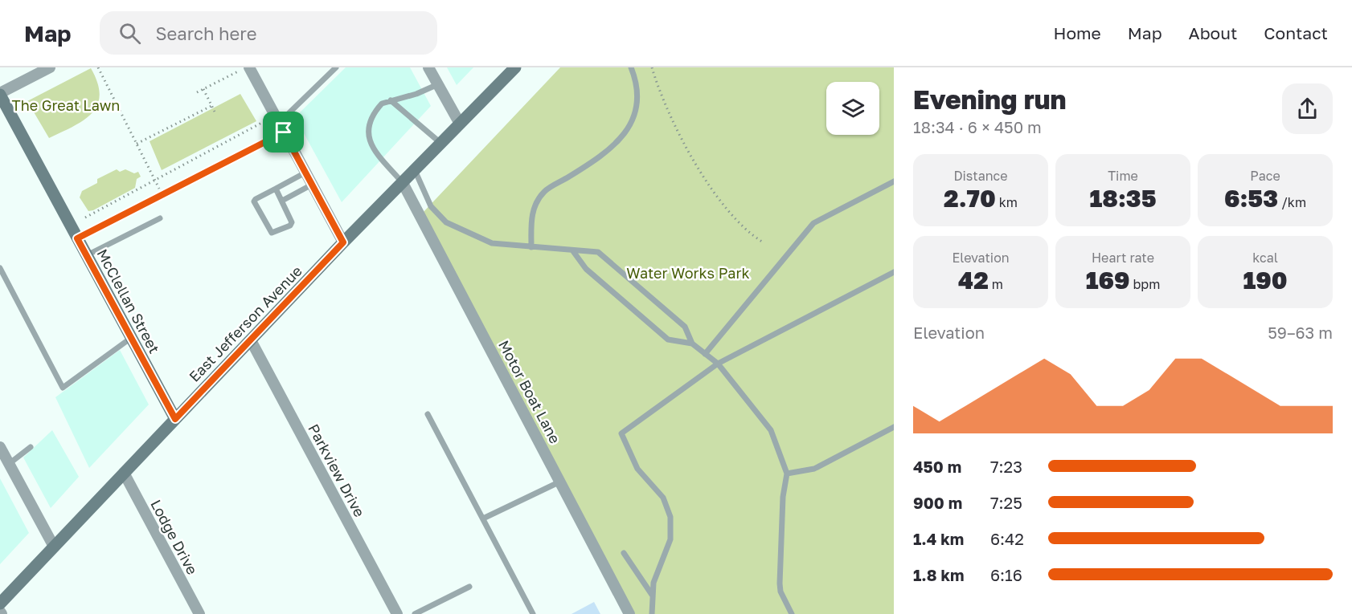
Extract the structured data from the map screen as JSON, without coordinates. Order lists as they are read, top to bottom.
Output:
{
  "streets": {
    "main road": ["McClellan Street", "East Jefferson Avenue"],
    "street": ["Motor Boat Lane", "Parkview Drive", "Lodge Drive"]
  },
  "crossings": [
    ["McClellan Street", "East Jefferson Avenue"],
    ["East Jefferson Avenue", "Motor Boat Lane"],
    ["East Jefferson Avenue", "Parkview Drive"],
    ["East Jefferson Avenue", "Lodge Drive"]
  ],
  "parks": ["The Great Lawn", "Water Works Park"],
  "page": {
    "header": "Map",
    "search": "Search here",
    "nav": [
      "Home",
      "Map",
      "About",
      "Contact"
    ],
    "heading": ["Evening run", "18:34 · 6 × 450 m"],
    "stats": [
      ["Distance", "2.70 km"],
      ["Time", "18:35"],
      ["Pace", "6:53 /km"],
      ["Elevation", "42 m"],
      ["Heart rate", "169 bpm"],
      ["kcal", "190"]
    ],
    "chart": ["Elevation", "59–63 m"],
    "list": [
      {
        "name": "450 m",
        "note": "7:23"
      },
      {
        "name": "900 m",
        "note": "7:25"
      },
      {
        "name": "1.4 km",
        "note": "6:42"
      },
      {
        "name": "1.8 km",
        "note": "6:16"
      }
    ]
  }
}
